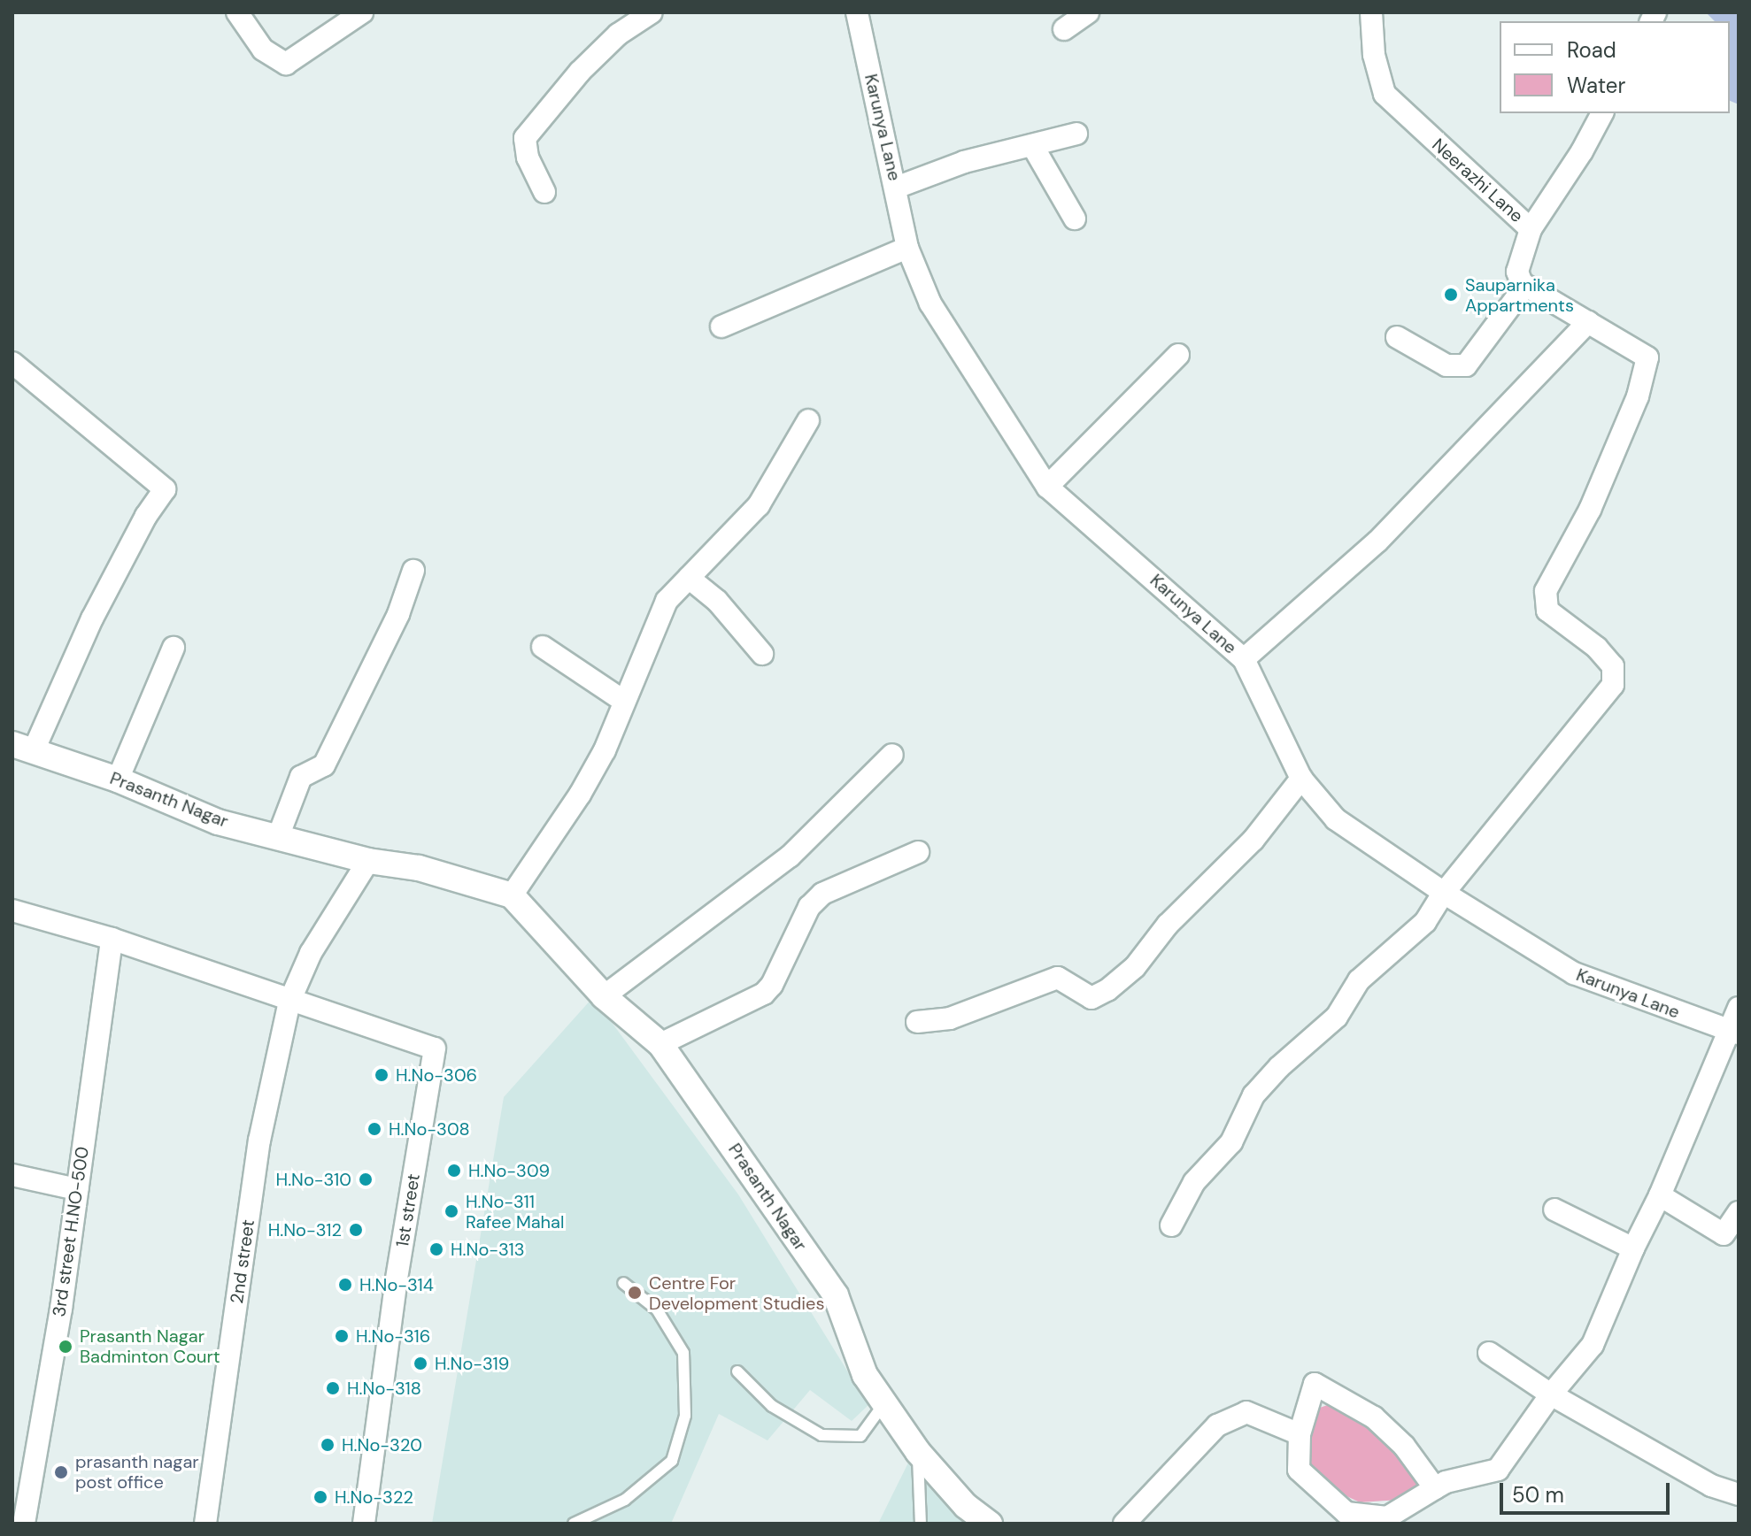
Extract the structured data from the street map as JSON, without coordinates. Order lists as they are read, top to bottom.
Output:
{
  "streets": {
    "street": [
      "Karunya Lane",
      "Neerazhi Lane",
      "Prasanth Nagar",
      "1st street",
      "3rd street H.NO-500",
      "2nd street"
    ]
  },
  "crossings": [
    ["Prasanth Nagar", "2nd street"],
    ["1st street", "2nd street"]
  ],
  "places": [
    "Sauparnika Appartments",
    "H.No-306",
    "H.No-308",
    "H.No-309",
    "H.No-310",
    "H.No-311 Rafee Mahal",
    "H.No-312",
    "H.No-313",
    "H.No-314",
    "Centre For Development Studies",
    "H.No-316",
    "Prasanth Nagar Badminton Court",
    "H.No-319",
    "H.No-318",
    "H.No-320",
    "prasanth nagar post office",
    "H.No-322"
  ],
  "legend": ["Road", "Water"],
  "scale_bar": "50 m"
}
